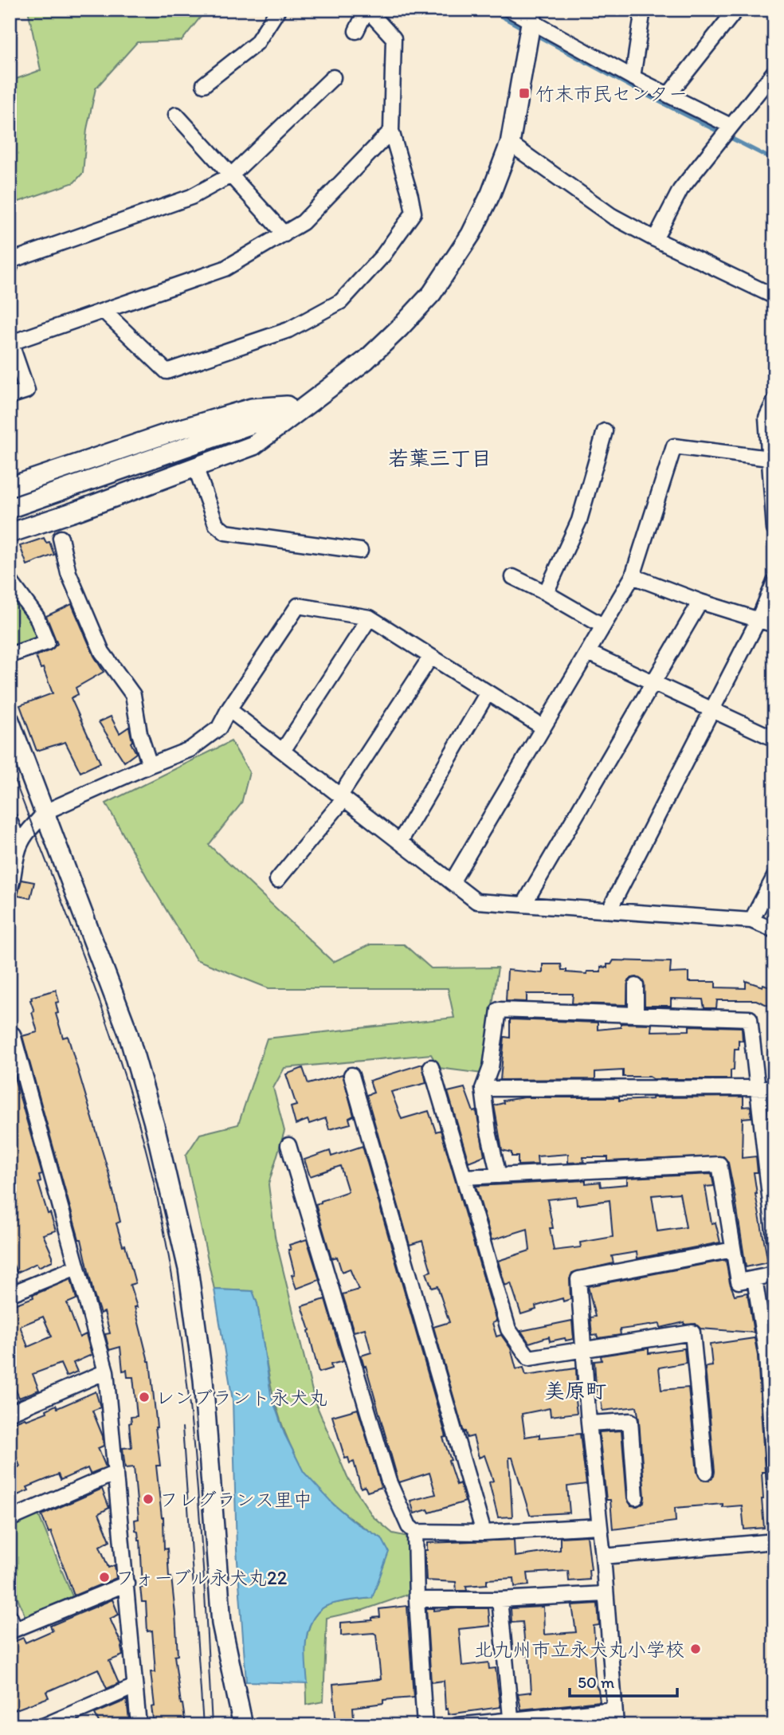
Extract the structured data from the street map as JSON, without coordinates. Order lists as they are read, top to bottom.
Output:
{
  "districts": ["若葉三丁目", "美原町"],
  "places": {
    "transit": ["竹末市民センター"],
    "other": [
      "レンブラント永犬丸",
      "フレグランス里中",
      "フォーブル永犬丸22",
      "北九州市立永犬丸小学校"
    ]
  },
  "scale_bar": "50 m"
}
